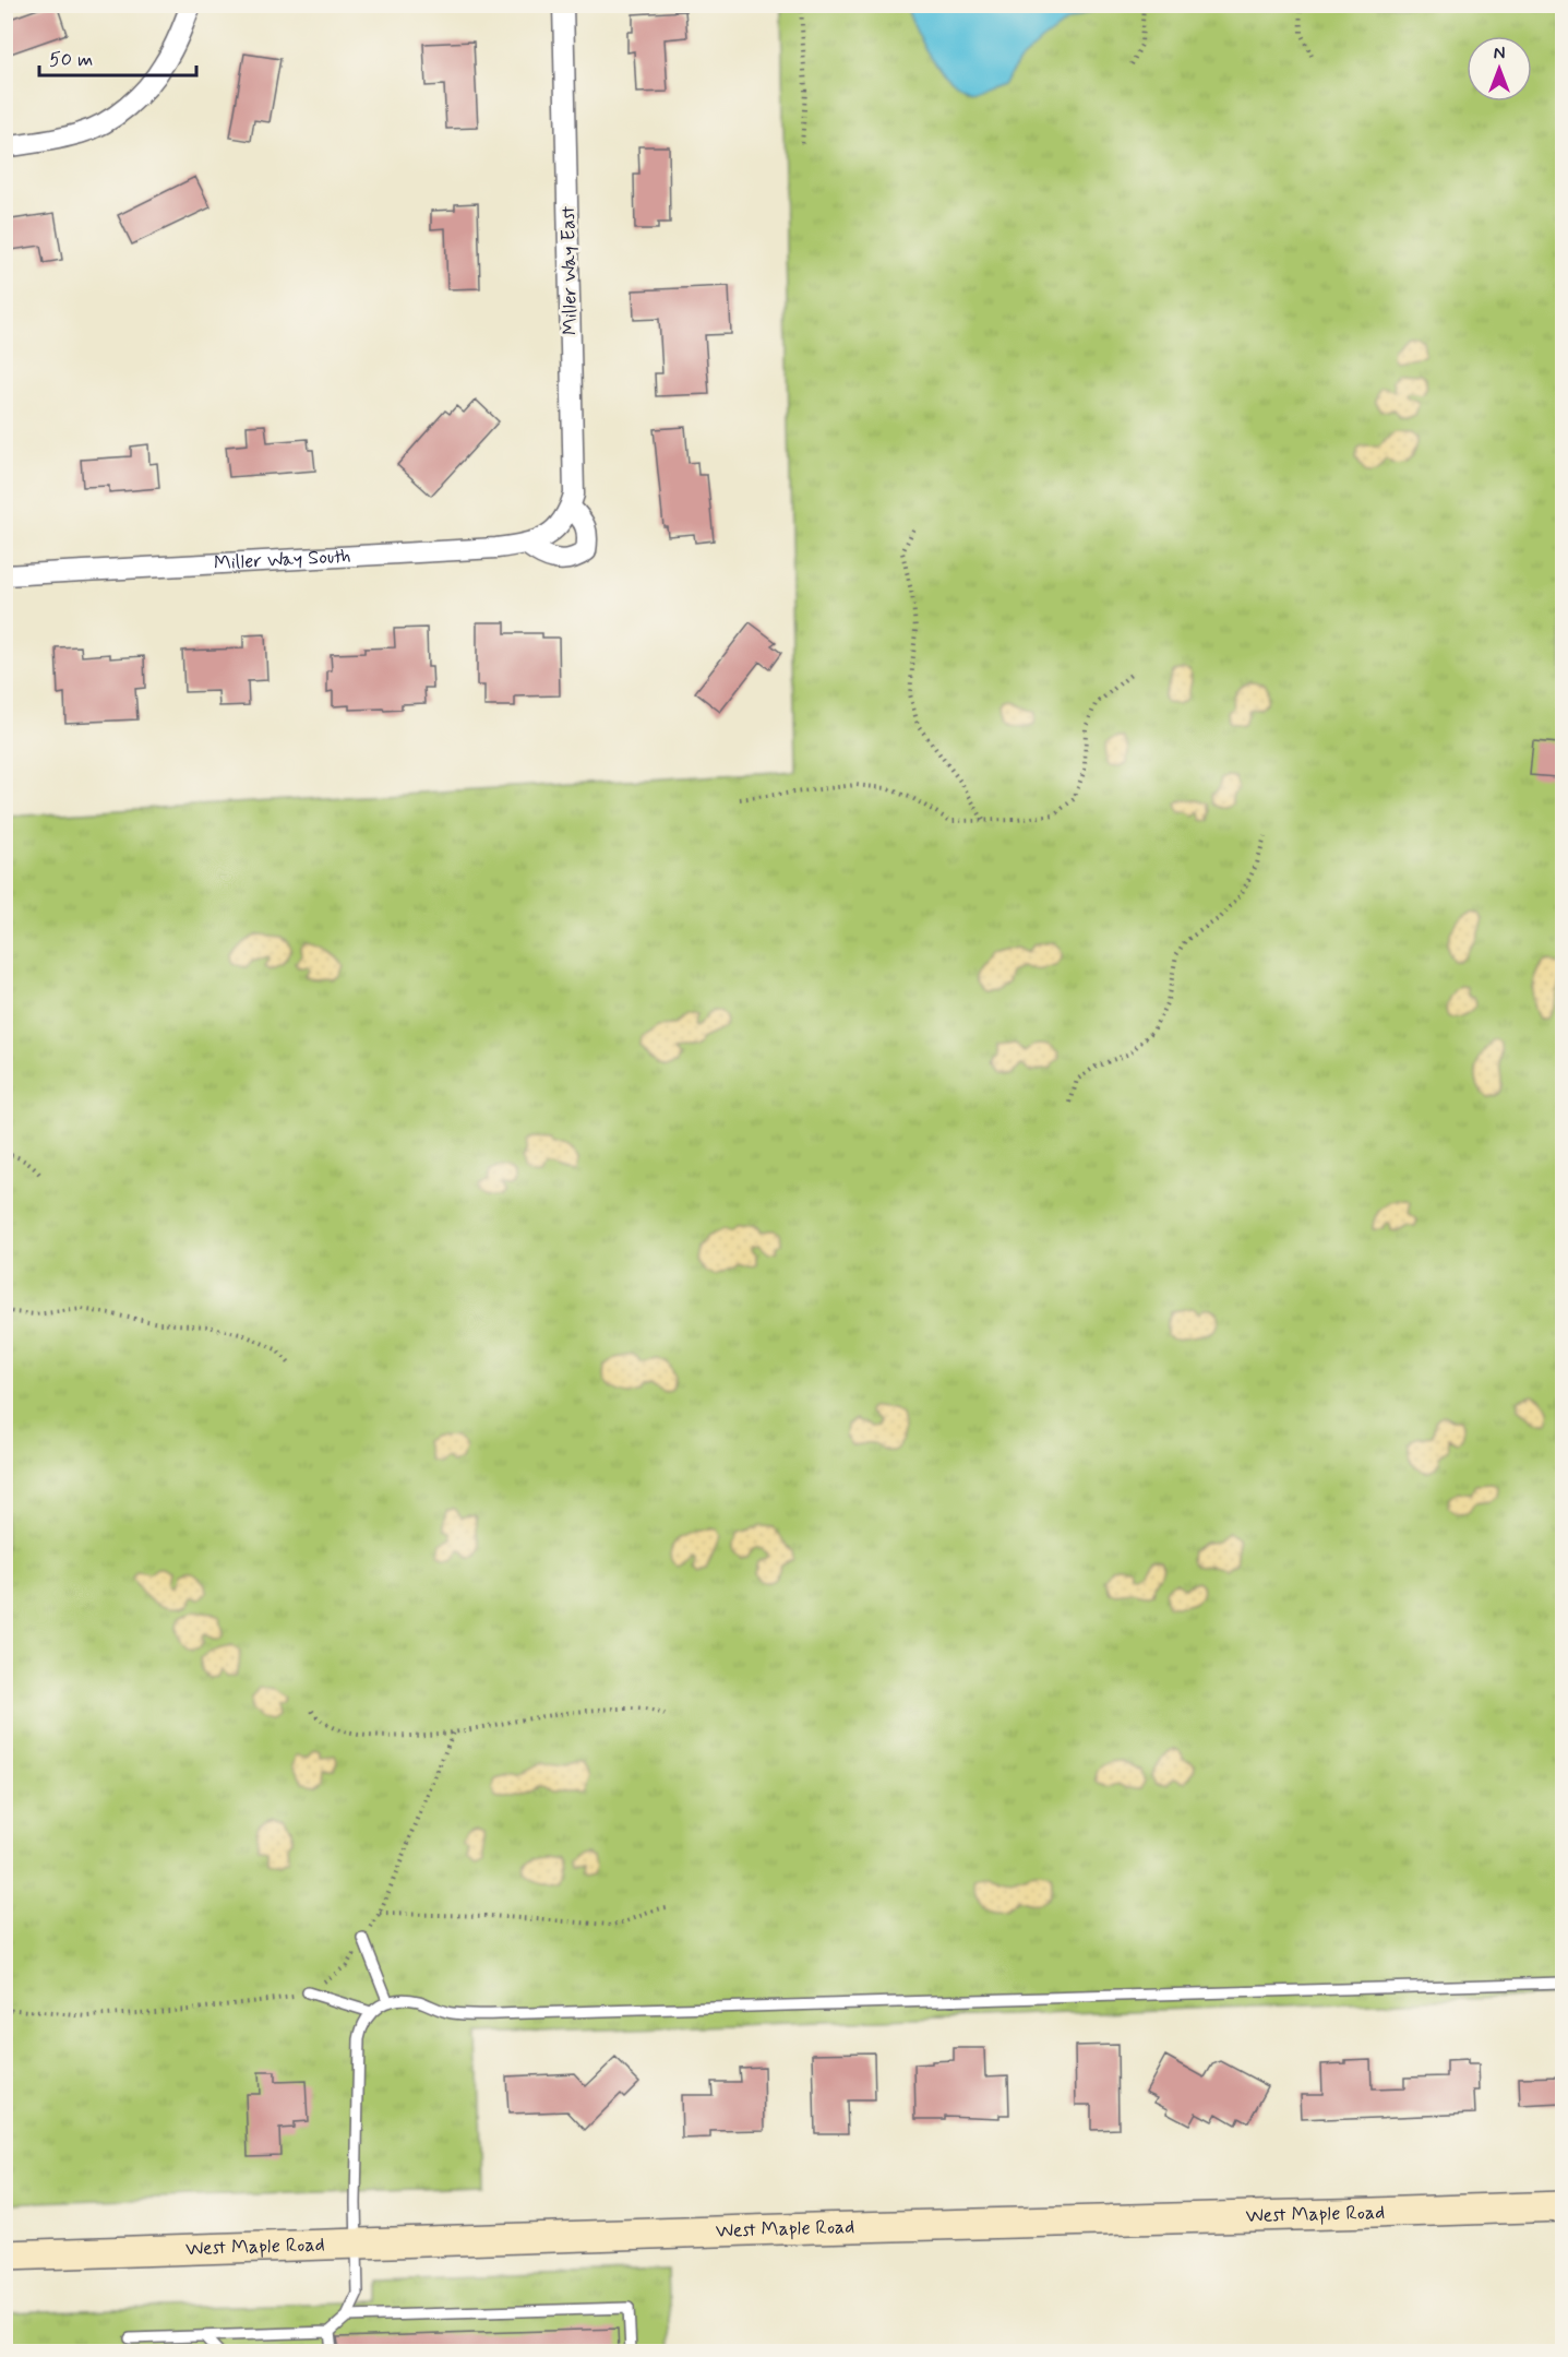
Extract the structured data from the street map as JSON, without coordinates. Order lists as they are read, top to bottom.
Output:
{
  "streets": {
    "main road": ["West Maple Road"],
    "street": ["Miller Way East", "Miller Way South"]
  },
  "crossings": [
    ["Miller Way East", "Miller Way South"]
  ],
  "scale_bar": "50 m",
  "north": "top"
}
